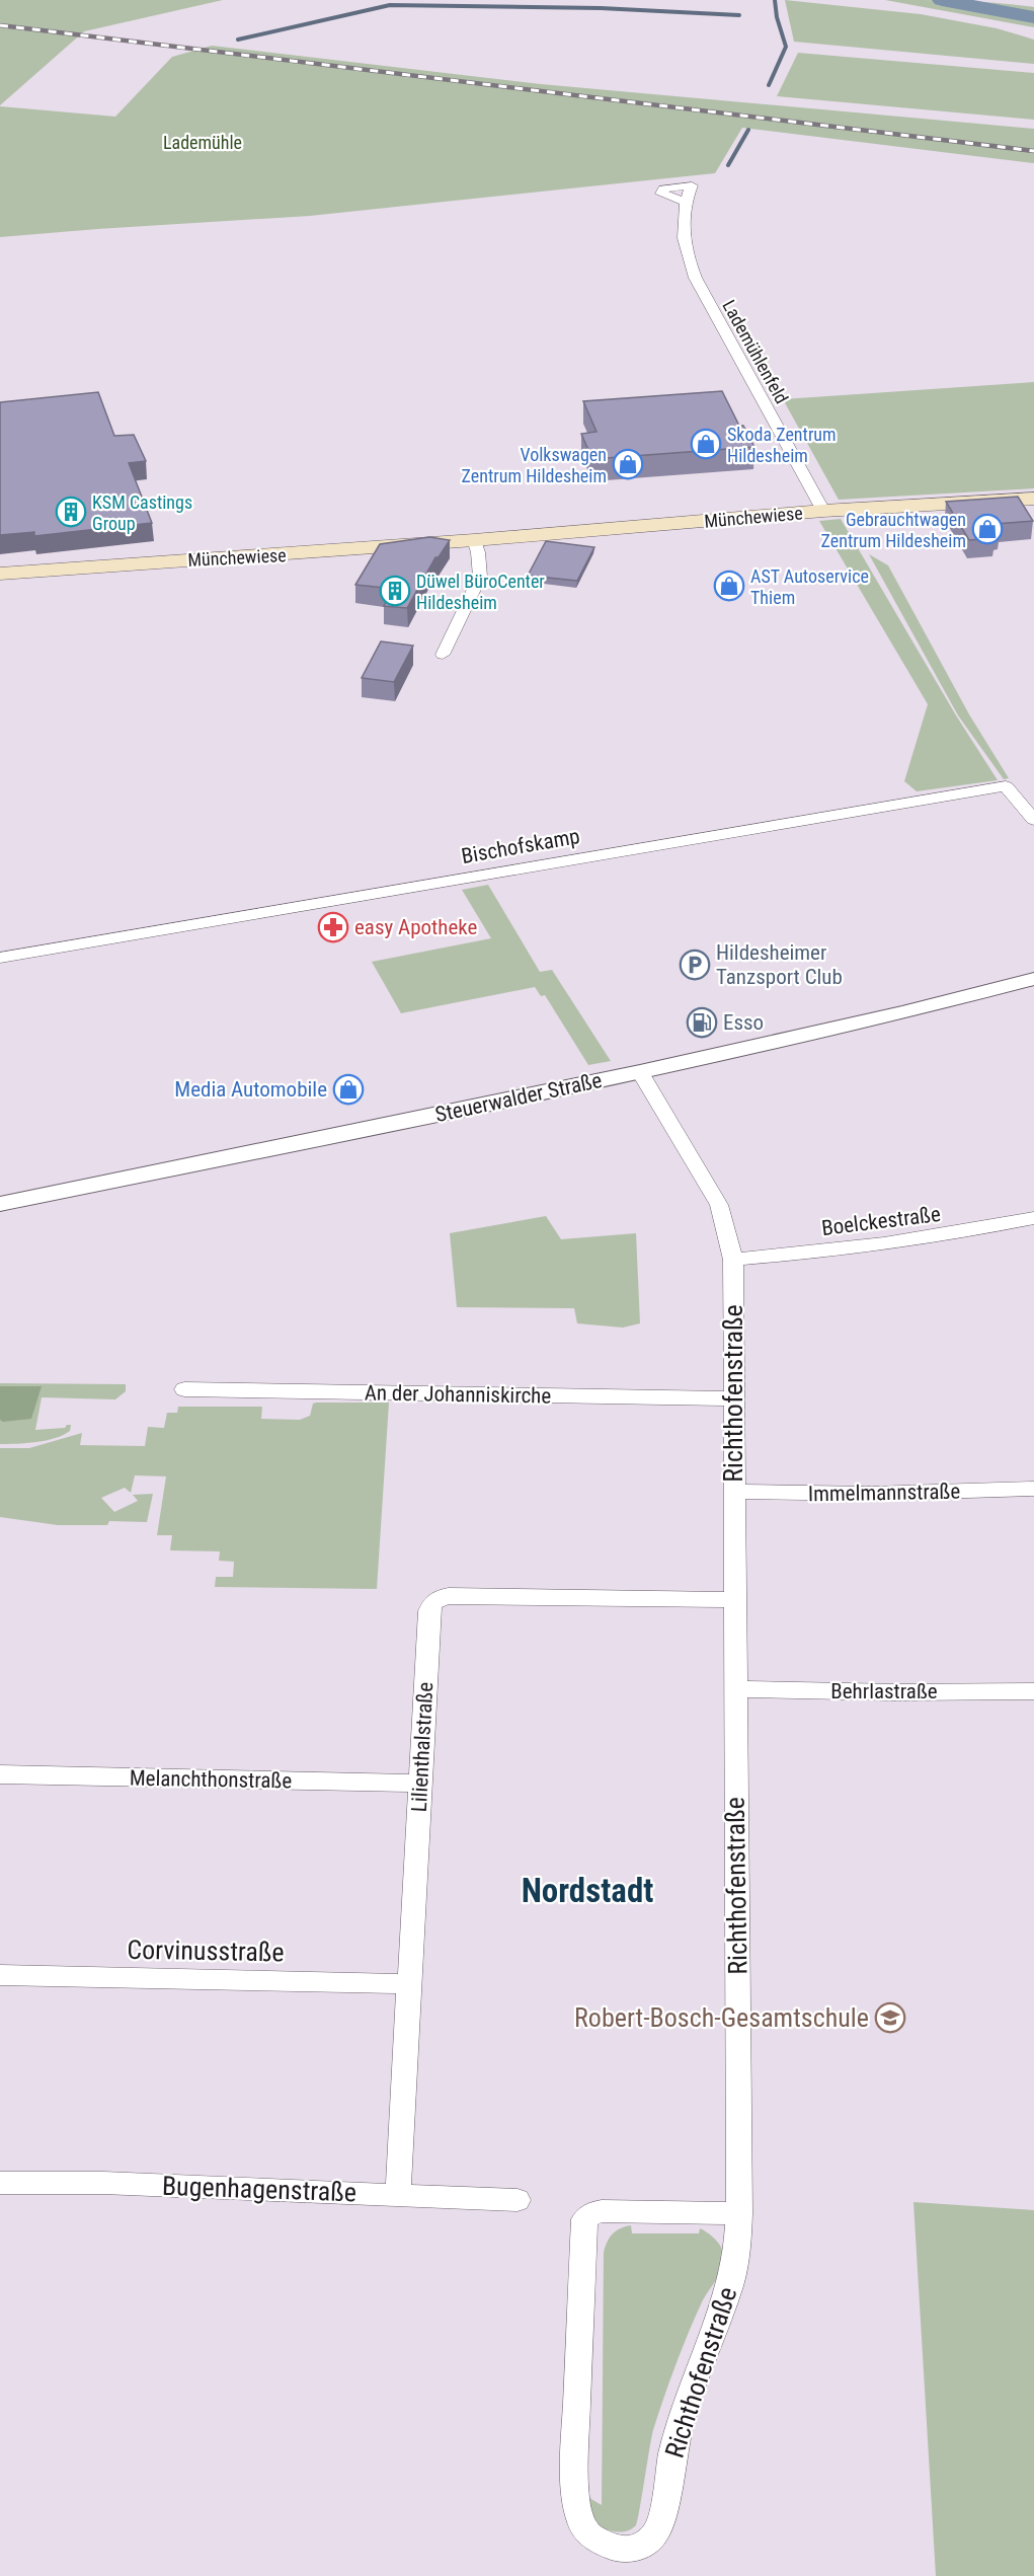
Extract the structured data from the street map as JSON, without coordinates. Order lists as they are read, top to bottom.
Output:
{
  "streets": {
    "main road": ["Münchewiese"],
    "street": [
      "Lademühlenfeld",
      "Bischofskamp",
      "Steuerwalder Straße",
      "Boelckestraße",
      "Richthofenstraße",
      "An der Johanniskirche",
      "Immelmannstraße",
      "Behrlastraße",
      "Lilienthalstraße",
      "Melanchthonstraße",
      "Corvinusstraße",
      "Bugenhagenstraße"
    ]
  },
  "crossings": [
    ["Lademühlenfeld", "Münchewiese"],
    ["Steuerwalder Straße", "Richthofenstraße"],
    ["Boelckestraße", "Richthofenstraße"],
    ["Richthofenstraße", "An der Johanniskirche"],
    ["Richthofenstraße", "Immelmannstraße"],
    ["Richthofenstraße", "Behrlastraße"],
    ["Richthofenstraße", "Lilienthalstraße"],
    ["Lilienthalstraße", "Melanchthonstraße"],
    ["Lilienthalstraße", "Corvinusstraße"],
    ["Lilienthalstraße", "Bugenhagenstraße"]
  ],
  "districts": ["Nordstadt"],
  "parks": ["Lademühle"],
  "places": {
    "shop": [
      "Skoda Zentrum Hildesheim",
      "Volkswagen Zentrum Hildesheim",
      "Gebrauchtwagen Zentrum Hildesheim",
      "AST Autoservice Thiem",
      "Media Automobile"
    ],
    "building": ["KSM Castings Group", "Düwel BüroCenter Hildesheim"],
    "pharmacy": ["easy Apotheke"],
    "parking": ["Hildesheimer Tanzsport Club"],
    "fuel station": ["Esso"],
    "school or university": ["Robert-Bosch-Gesamtschule"]
  }
}
